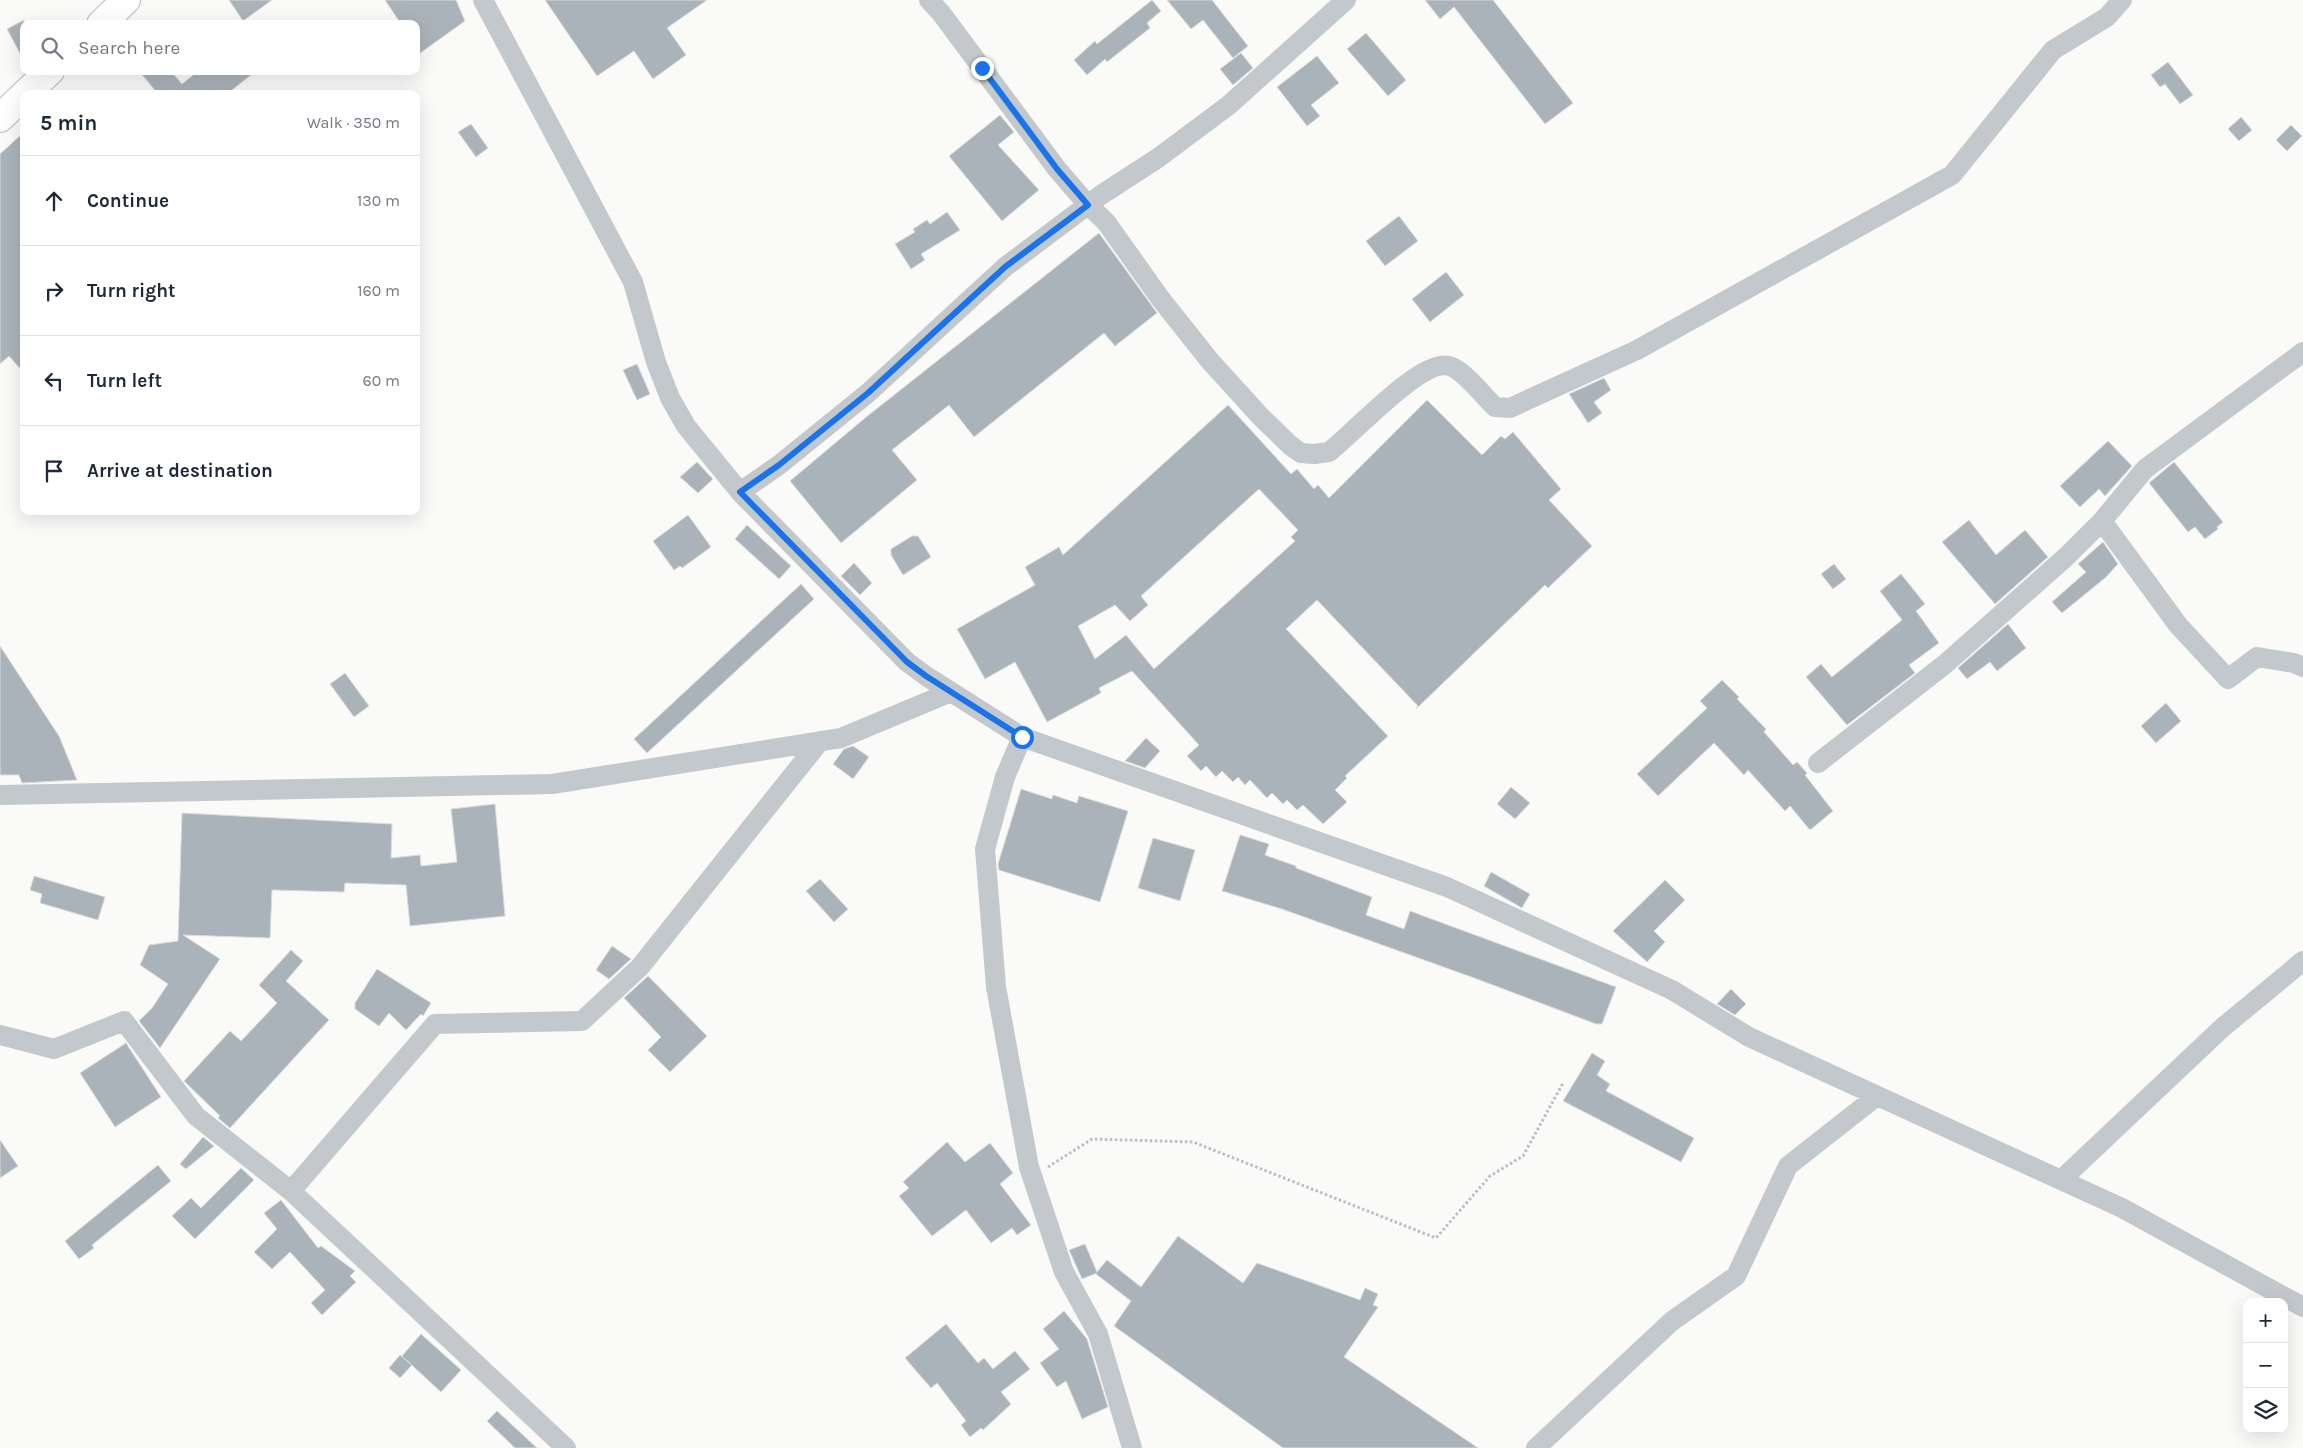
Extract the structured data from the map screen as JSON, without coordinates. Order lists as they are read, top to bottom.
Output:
{
  "page": {
    "search": "Search here",
    "heading": ["5 min", "Walk · 350 m"],
    "list": [
      ["Continue", "130 m"],
      ["Turn right", "160 m"],
      ["Turn left", "60 m"],
      "Arrive at destination"
    ],
    "map_buttons": ["+", "−"]
  }
}
